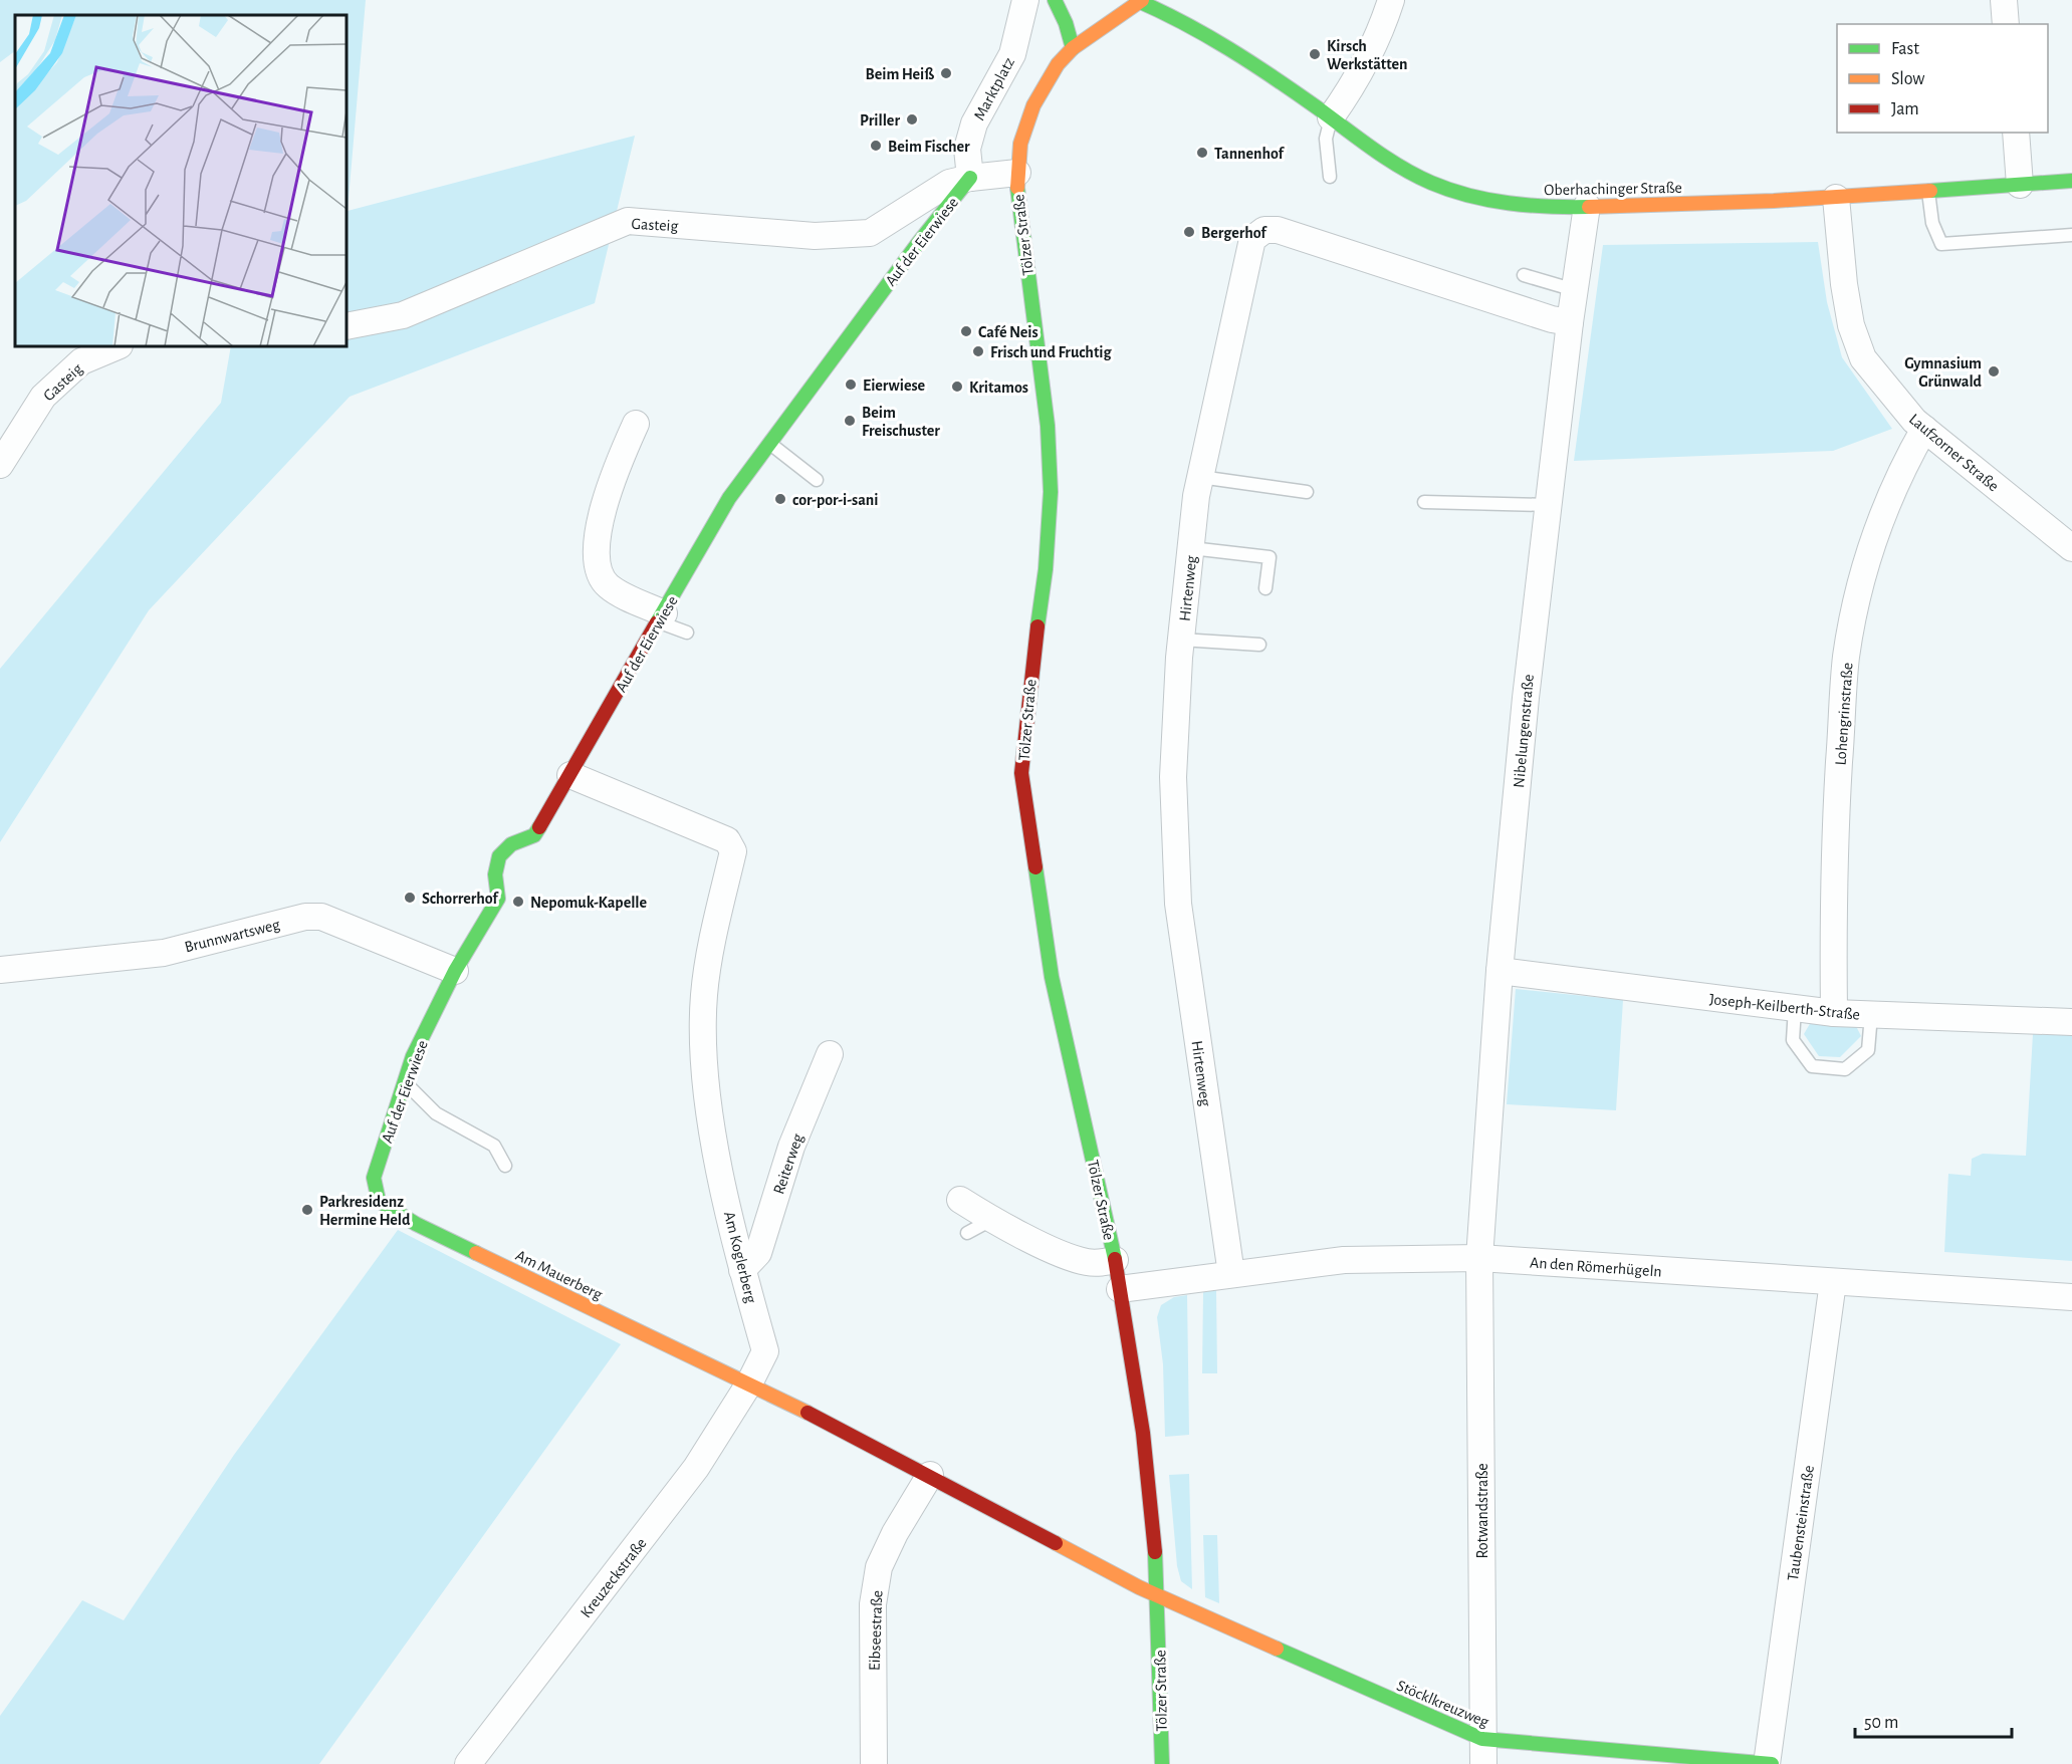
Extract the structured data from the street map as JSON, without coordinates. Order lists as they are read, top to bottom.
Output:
{
  "streets": {
    "main road": [
      "Oberhachinger Straße",
      "Tölzer Straße",
      "Auf der Eierwiese",
      "Am Mauerberg",
      "Stöcklkreuzweg"
    ],
    "street": [
      "Marktplatz",
      "Gasteig",
      "Laufzorner Straße",
      "Hirtenweg",
      "Lohengrinstraße",
      "Nibelungenstraße",
      "Brunnwartsweg",
      "Joseph-Keilberth-Straße",
      "Reiterweg",
      "Am Koglerberg",
      "An den Römerhügeln",
      "Rotwandstraße",
      "Taubensteinstraße",
      "Kreuzeckstraße",
      "Eibseestraße"
    ]
  },
  "crossings": [
    ["Marktplatz", "Gasteig"],
    ["Marktplatz", "Auf der Eierwiese"],
    ["Oberhachinger Straße", "Laufzorner Straße"],
    ["Oberhachinger Straße", "Nibelungenstraße"],
    ["Gasteig", "Auf der Eierwiese"],
    ["Tölzer Straße", "An den Römerhügeln"],
    ["Tölzer Straße", "Stöcklkreuzweg"],
    ["Auf der Eierwiese", "Brunnwartsweg"],
    ["Auf der Eierwiese", "Am Koglerberg"],
    ["Auf der Eierwiese", "Am Mauerberg"],
    ["Laufzorner Straße", "Lohengrinstraße"],
    ["Hirtenweg", "Nibelungenstraße"],
    ["Hirtenweg", "An den Römerhügeln"],
    ["Lohengrinstraße", "Joseph-Keilberth-Straße"],
    ["Nibelungenstraße", "Joseph-Keilberth-Straße"],
    ["Nibelungenstraße", "An den Römerhügeln"],
    ["Nibelungenstraße", "Rotwandstraße"],
    ["Reiterweg", "Am Koglerberg"],
    ["Am Koglerberg", "Am Mauerberg"],
    ["Am Koglerberg", "Kreuzeckstraße"],
    ["An den Römerhügeln", "Rotwandstraße"],
    ["An den Römerhügeln", "Taubensteinstraße"],
    ["Am Mauerberg", "Kreuzeckstraße"],
    ["Rotwandstraße", "Stöcklkreuzweg"],
    ["Taubensteinstraße", "Stöcklkreuzweg"]
  ],
  "places": [
    "Kirsch Werkstätten",
    "Beim Heiß",
    "Priller",
    "Beim Fischer",
    "Tannenhof",
    "Bergerhof",
    "Café Neis",
    "Frisch und Fruchtig",
    "Gymnasium Grünwald",
    "Eierwiese",
    "Kritamos",
    "Beim Freischuster",
    "cor-por-i-sani",
    "Schorrerhof",
    "Nepomuk-Kapelle",
    "Parkresidenz Hermine Held"
  ],
  "legend": ["Fast", "Slow", "Jam"],
  "scale_bar": "50 m"
}
